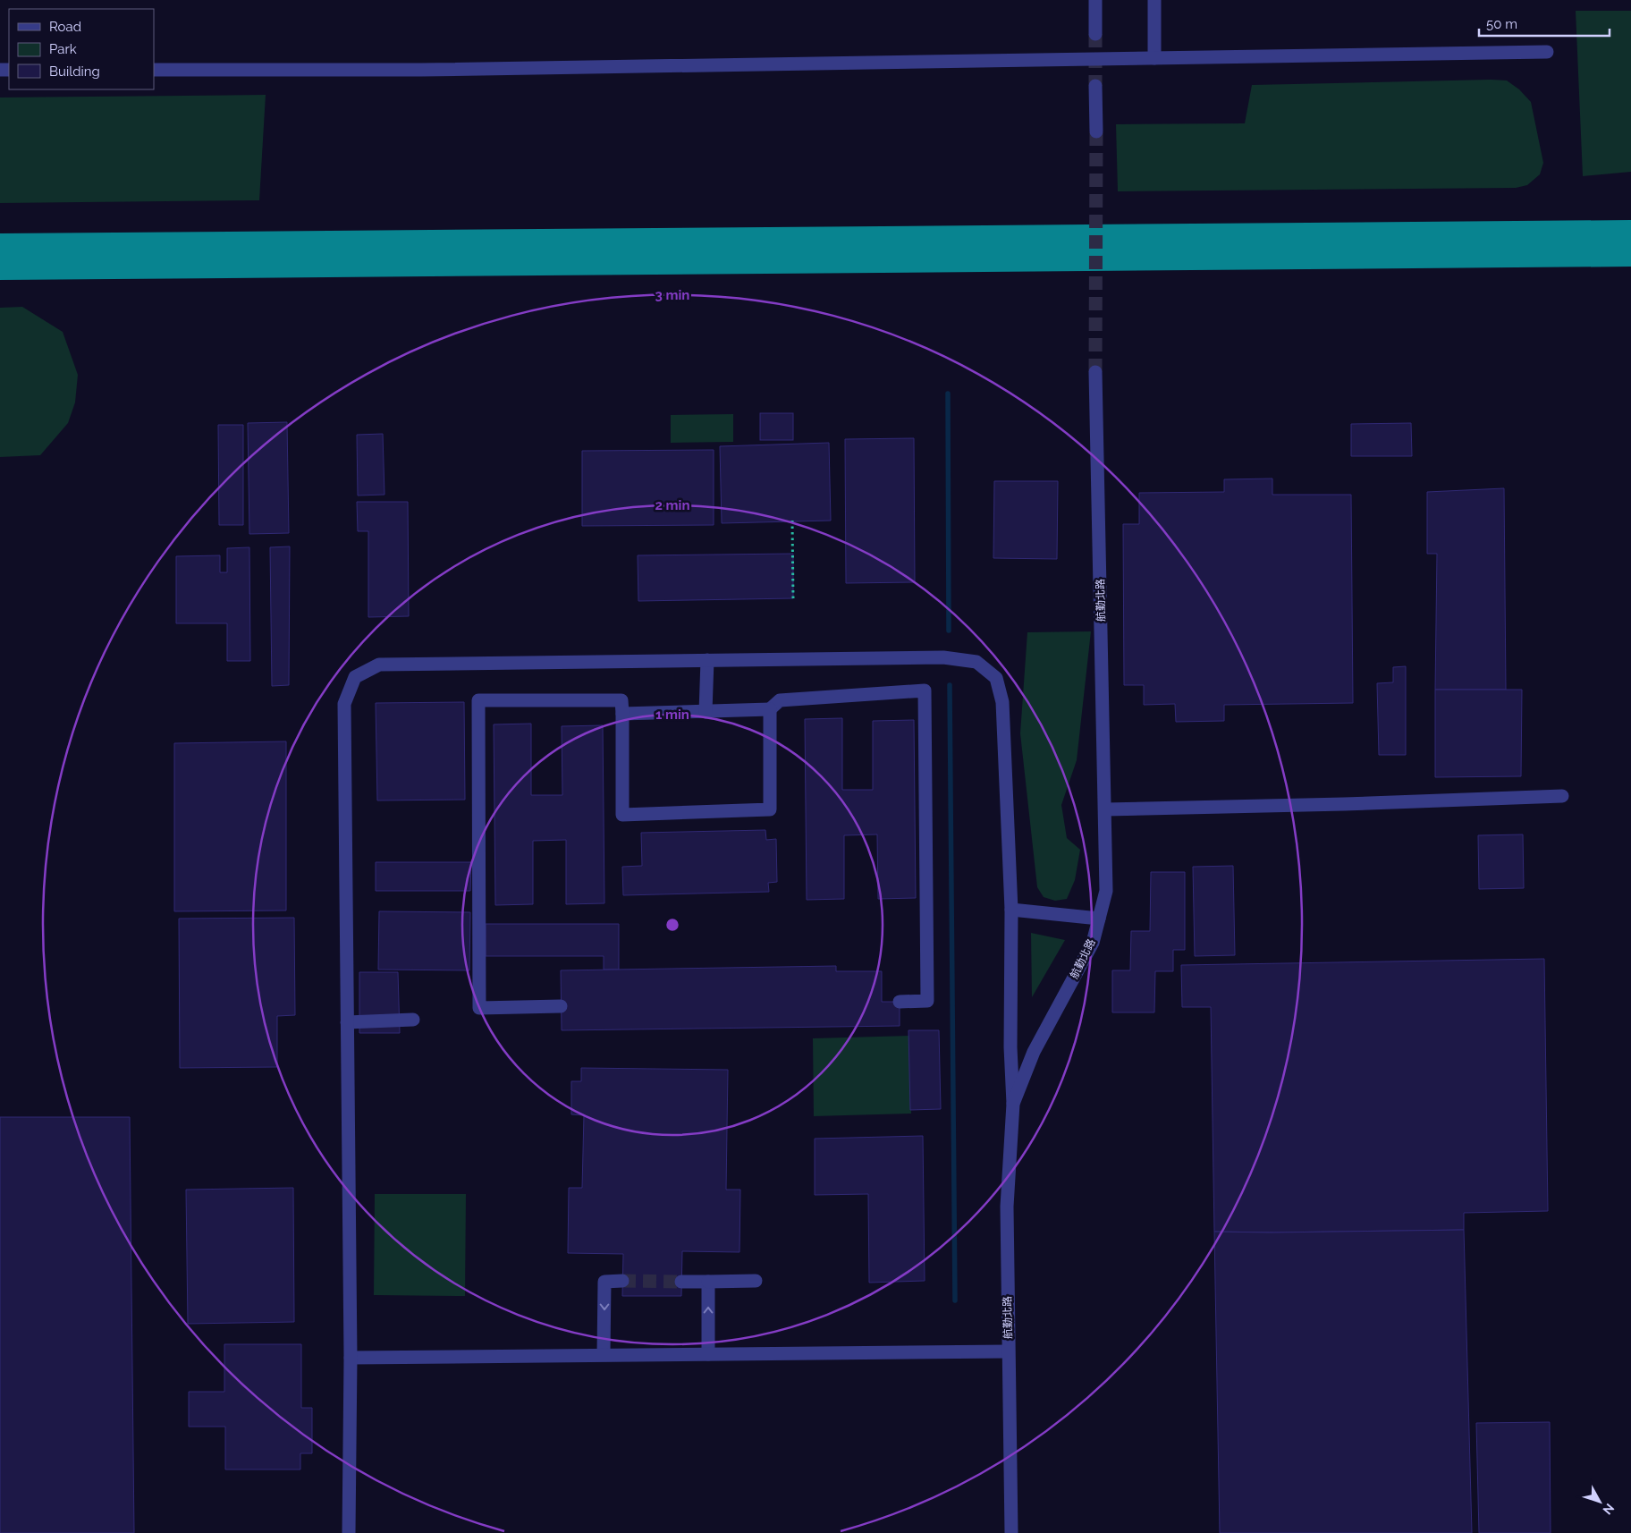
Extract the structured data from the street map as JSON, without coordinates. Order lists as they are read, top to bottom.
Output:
{
  "streets": {
    "street": ["航勤北路"]
  },
  "legend": ["Road", "Park", "Building"],
  "scale_bar": "50 m",
  "north": "bottom right",
  "rings": ["3 min", "2 min", "1 min"]
}
